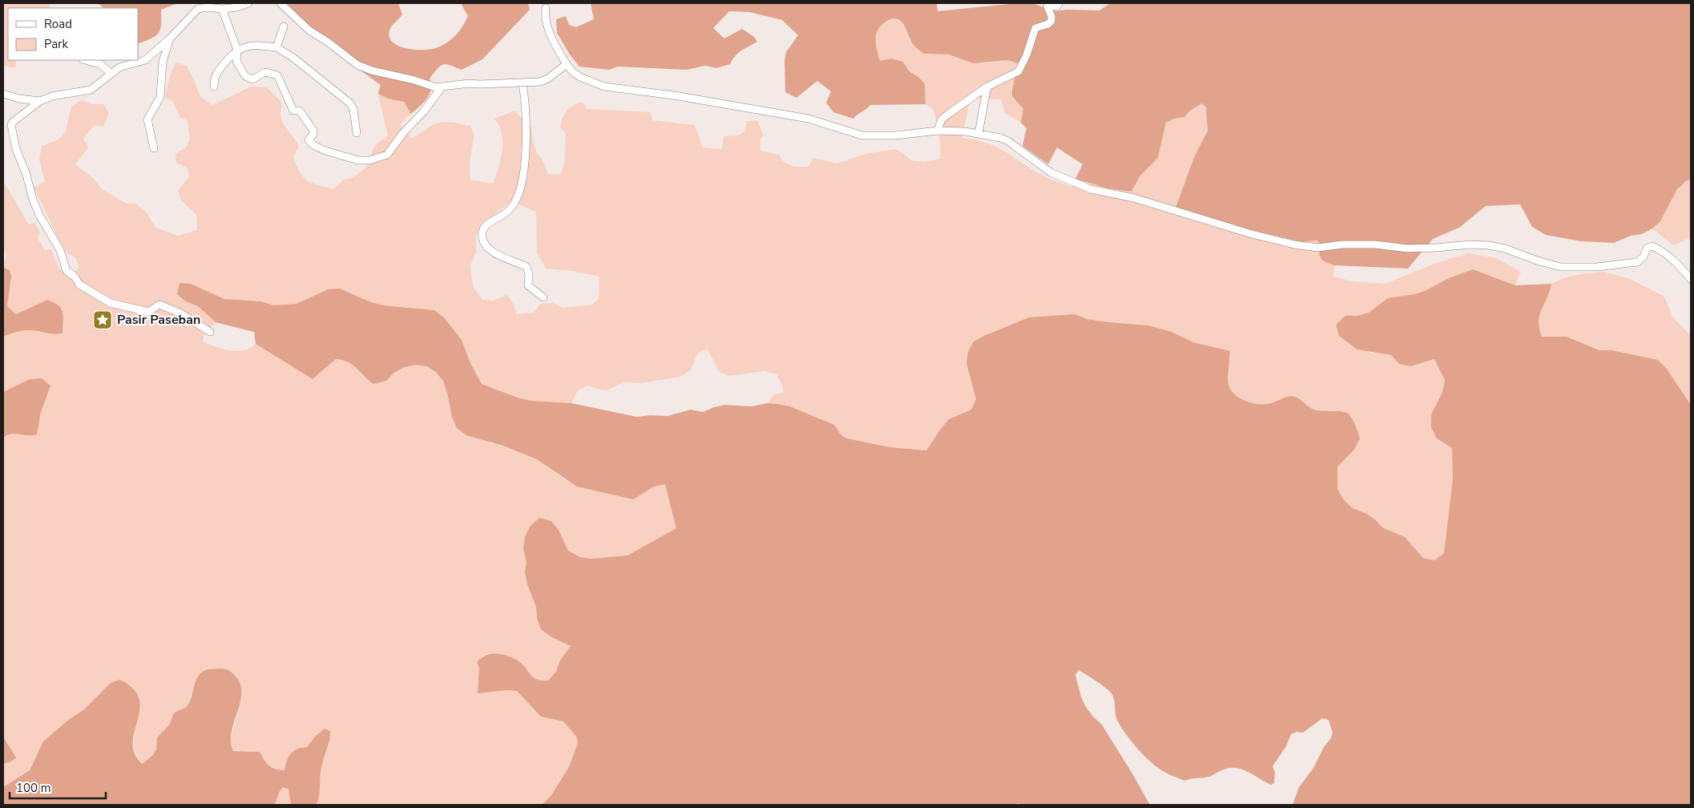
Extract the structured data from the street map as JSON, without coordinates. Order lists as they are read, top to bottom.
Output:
{
  "places": {
    "place": ["Pasir Paseban"]
  },
  "legend": ["Road", "Park"],
  "scale_bar": "100 m"
}
